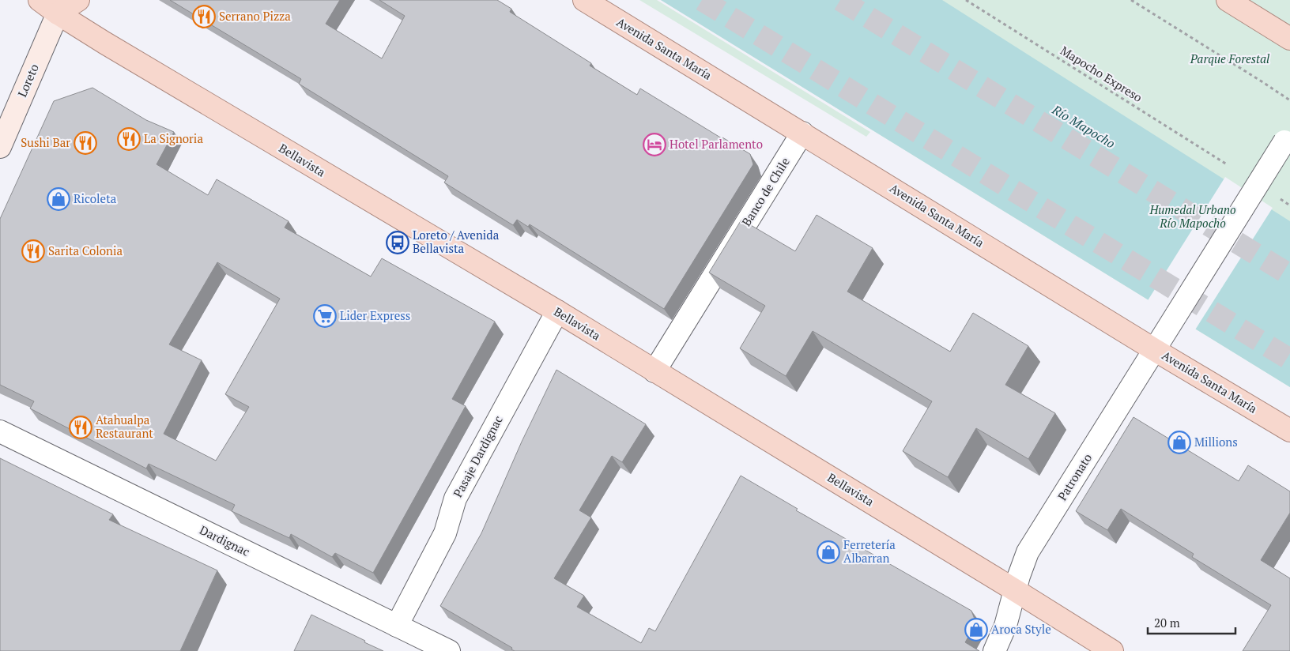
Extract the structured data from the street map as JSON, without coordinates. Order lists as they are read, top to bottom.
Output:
{
  "streets": {
    "main road": ["Avenida Santa María", "Loreto", "Bellavista"],
    "street": [
      "Banco de Chile",
      "Pasaje Dardignac",
      "Patronato",
      "Dardignac"
    ],
    "path": ["Mapocho Expreso"]
  },
  "crossings": [
    ["Avenida Santa María", "Banco de Chile"],
    ["Avenida Santa María", "Patronato"],
    ["Loreto", "Bellavista"],
    ["Bellavista", "Banco de Chile"],
    ["Bellavista", "Pasaje Dardignac"],
    ["Bellavista", "Patronato"],
    ["Pasaje Dardignac", "Dardignac"]
  ],
  "water": ["Río Mapocho"],
  "parks": ["Parque Forestal", "Humedal Urbano Río Mapocho"],
  "places": {
    "restaurant": [
      "Serrano Pizza",
      "La Signoria",
      "Sushi Bar",
      "Sarita Colonia",
      "Atahualpa Restaurant"
    ],
    "hotel": ["Hotel Parlamento"],
    "shop": [
      "Ricoleta",
      "Millions",
      "Ferretería Albarran",
      "Aroca Style"
    ],
    "bus stop": ["Loreto / Avenida Bellavista"],
    "supermarket": ["Lider Express"]
  },
  "scale_bar": "20 m"
}
